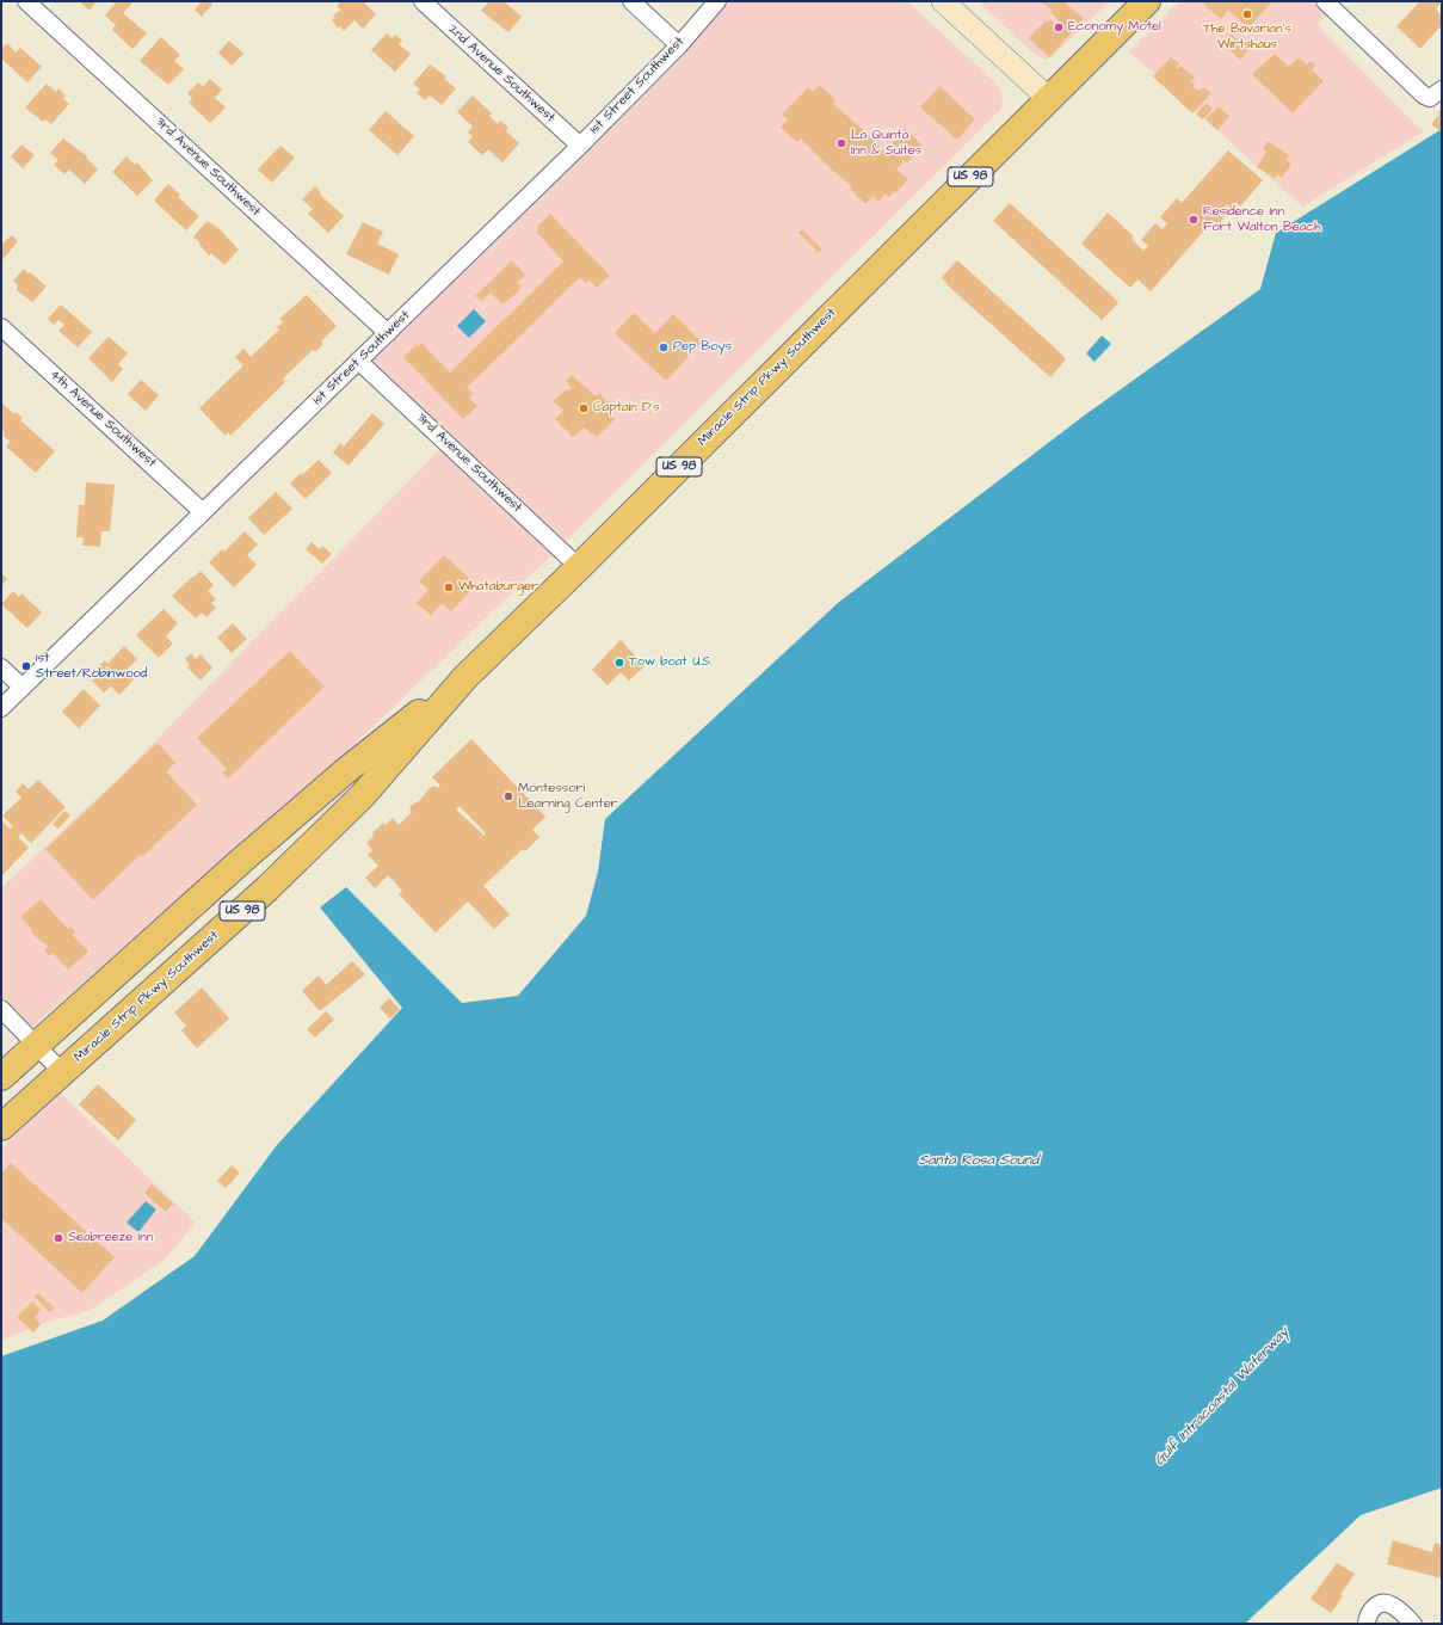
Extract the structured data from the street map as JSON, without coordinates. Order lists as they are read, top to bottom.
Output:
{
  "streets": {
    "highway": ["US 98", "Miracle Strip Pkwy Southwest"],
    "street": [
      "2nd Avenue Southwest",
      "1st Street Southwest",
      "3rd Avenue Southwest",
      "4th Avenue Southwest"
    ]
  },
  "crossings": [
    ["2nd Avenue Southwest", "1st Street Southwest"],
    ["1st Street Southwest", "3rd Avenue Southwest"],
    ["1st Street Southwest", "4th Avenue Southwest"],
    ["3rd Avenue Southwest", "Miracle Strip Pkwy Southwest"],
    ["US 98", "Miracle Strip Pkwy Southwest"]
  ],
  "water": ["Santa Rosa Sound", "Gulf Intracoastal Waterway"],
  "places": [
    "The Bavarian's Wirtshaus",
    "Economy Motel",
    "La Quinta Inn & Suites",
    "Residence Inn Fort Walton Beach",
    "Pep Boys",
    "Captain D's",
    "Whataburger",
    "Tow boat U.S.",
    "1st Street/Robinwood",
    "Montessori Learning Center",
    "Seabreeze Inn"
  ]
}
